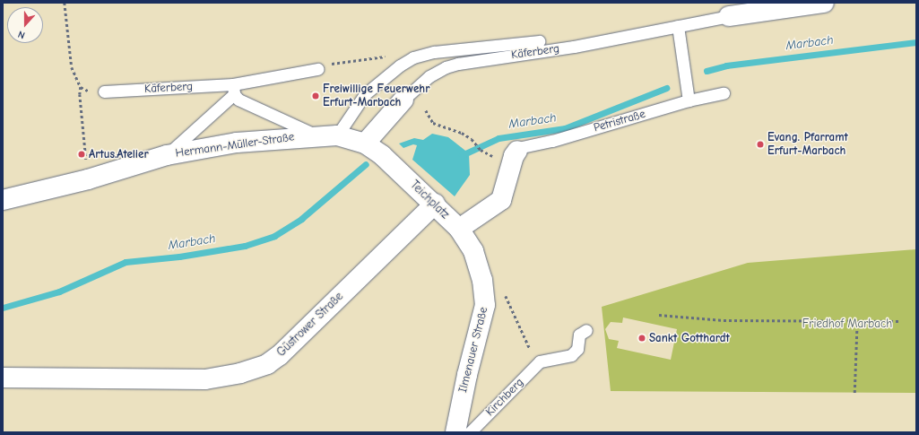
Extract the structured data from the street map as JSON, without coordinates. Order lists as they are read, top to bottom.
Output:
{
  "streets": {
    "street": [
      "Käferberg",
      "Hermann-Müller-Straße",
      "Teichplatz",
      "Güstrower Straße",
      "Ilmenauer Straße"
    ],
    "lane": ["Petristraße", "Kirchberg"]
  },
  "crossings": [
    ["Käferberg", "Hermann-Müller-Straße"],
    ["Petristraße", "Teichplatz"],
    ["Hermann-Müller-Straße", "Teichplatz"],
    ["Teichplatz", "Güstrower Straße"],
    ["Teichplatz", "Ilmenauer Straße"]
  ],
  "water": ["Marbach"],
  "parks": ["Friedhof Marbach"],
  "places": [
    "Freiwillige Feuerwehr Erfurt-Marbach",
    "Evang. Pfarramt Erfurt-Marbach",
    "Artus.Atelier",
    "Sankt Gotthardt"
  ],
  "north": "bottom"
}
